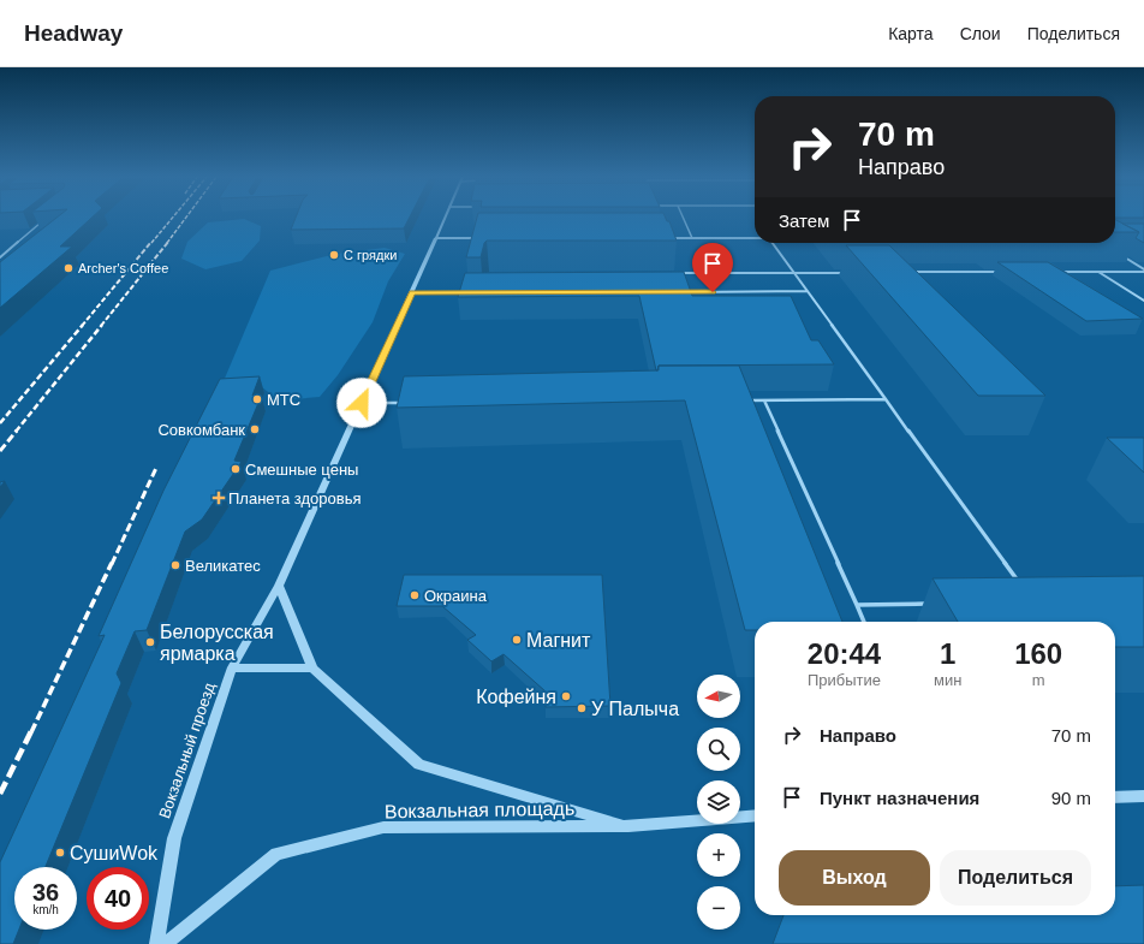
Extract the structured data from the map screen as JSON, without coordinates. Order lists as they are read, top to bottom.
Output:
{
  "streets": {
    "street": ["Вокзальный проезд", "Вокзальная площадь"]
  },
  "places": {
    "other": [
      "С грядки",
      "Archer's Coffee",
      "МТС",
      "Совкомбанк",
      "Смешные цены",
      "Великатес",
      "Окраина",
      "Магнит",
      "Белорусская ярмарка",
      "Кофейня",
      "У Палыча",
      "СушиWok"
    ],
    "health": ["Планета здоровья"]
  },
  "north": "left",
  "page": {
    "header": "Headway",
    "nav": ["Карта", "Слои", "Поделиться"],
    "turn": ["70 m", "Направо"],
    "then": "Затем",
    "eta": [
      "20:44",
      "Прибытие",
      "1",
      "мин",
      "160",
      "m"
    ],
    "map_buttons": ["+", "−"],
    "list": [
      {
        "name": "Направо",
        "value": "70 m"
      },
      {
        "name": "Пункт назначения",
        "value": "90 m"
      }
    ],
    "buttons": ["Выход", "Поделиться"],
    "speed": "36 km/h",
    "limit": "40"
  }
}
